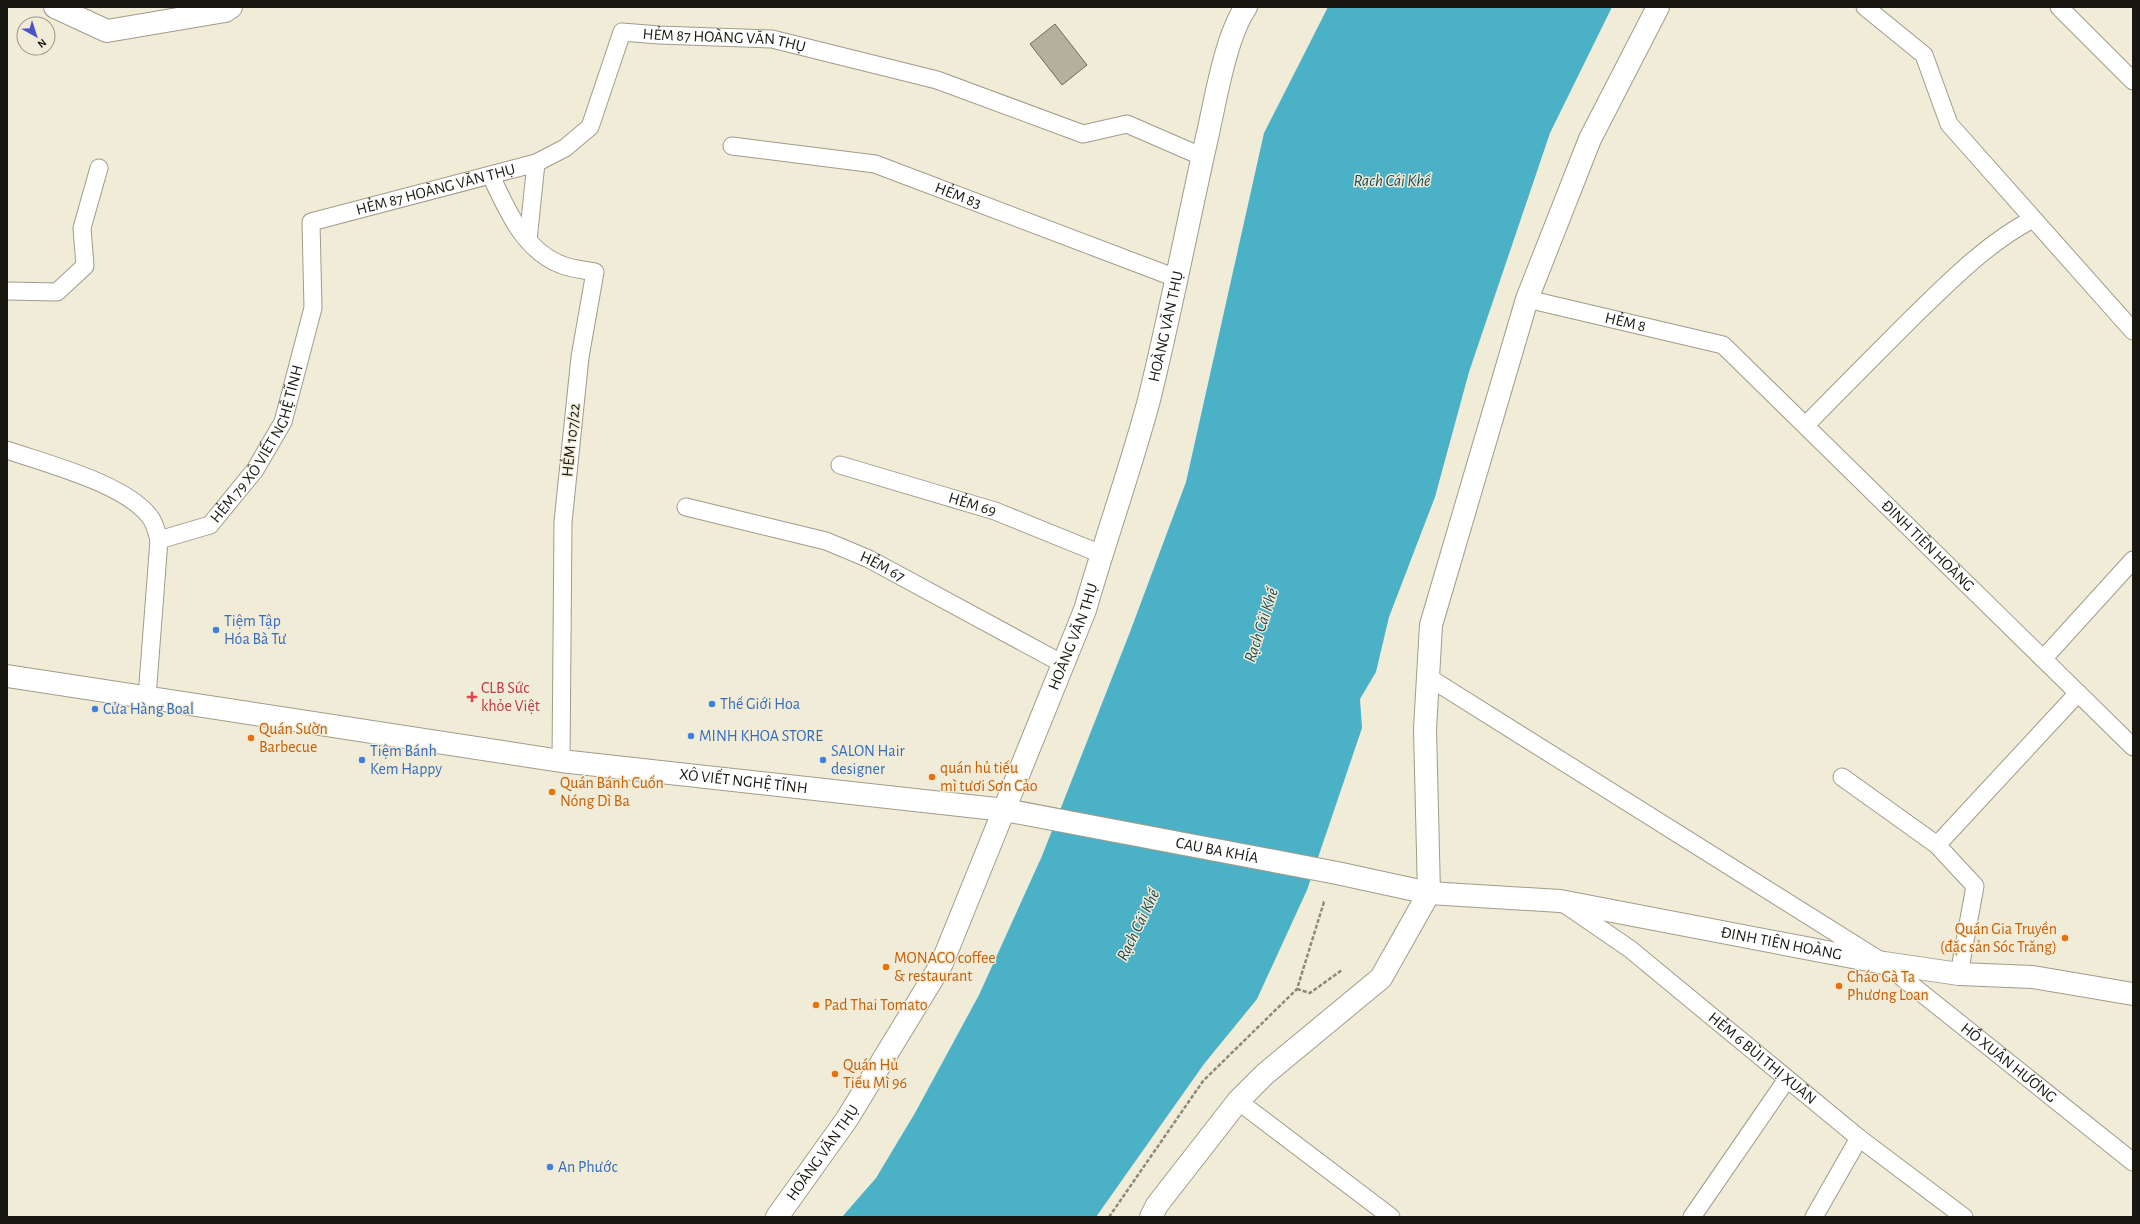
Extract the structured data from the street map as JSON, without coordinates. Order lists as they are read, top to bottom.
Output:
{
  "streets": {
    "street": [
      "HOÀNG VĂN THỤ",
      "ĐINH TIÊN HOÀNG",
      "XÔ VIẾT NGHỆ TĨNH",
      "CAU BA KHÍA"
    ],
    "lane": [
      "HẺM 87 HOÀNG VĂN THỤ",
      "HẺM 83",
      "HẺM 8",
      "HẺM 107/22",
      "HẺM 79 XÔ VIẾT NGHỆ TĨNH",
      "HẺM 69",
      "HẺM 67",
      "HẺM 6 BÙI THỊ XUÂN",
      "HỒ XUÂN HƯƠNG"
    ]
  },
  "crossings": [
    ["HẺM 87 HOÀNG VĂN THỤ", "HOÀNG VĂN THỤ"],
    ["HẺM 87 HOÀNG VĂN THỤ", "HẺM 107/22"],
    ["HẺM 87 HOÀNG VĂN THỤ", "HẺM 79 XÔ VIẾT NGHỆ TĨNH"],
    ["HẺM 83", "HOÀNG VĂN THỤ"],
    ["HẺM 8", "ĐINH TIÊN HOÀNG"],
    ["HOÀNG VĂN THỤ", "HẺM 69"],
    ["HOÀNG VĂN THỤ", "HẺM 67"],
    ["HOÀNG VĂN THỤ", "XÔ VIẾT NGHỆ TĨNH"],
    ["HOÀNG VĂN THỤ", "CAU BA KHÍA"],
    ["HẺM 107/22", "XÔ VIẾT NGHỆ TĨNH"],
    ["ĐINH TIÊN HOÀNG", "CAU BA KHÍA"],
    ["ĐINH TIÊN HOÀNG", "HẺM 6 BÙI THỊ XUÂN"],
    ["ĐINH TIÊN HOÀNG", "HỒ XUÂN HƯƠNG"],
    ["XÔ VIẾT NGHỆ TĨNH", "CAU BA KHÍA"]
  ],
  "water": ["Rạch Cái Khế"],
  "places": {
    "other": [
      "Tiệm Tập Hóa Bà Tư",
      "Thế Giới Hoa",
      "Cửa Hàng Boal",
      "MINH KHOA STORE",
      "Quán Sườn Barbecue",
      "Tiệm Bánh Kem Happy",
      "SALON Hair designer",
      "quán hủ tiếu mì tươi Sơn Cảo",
      "Quán Bánh Cuốn Nóng Dì Ba",
      "Quán Gia Truyền (đặc sản Sóc Trăng)",
      "MONACO coffee & restaurant",
      "Cháo Gà Ta Phương Loan",
      "Pad Thai Tomato",
      "Quán Hủ Tiếu Mì 96",
      "An Phước"
    ],
    "health": ["CLB Sức khỏe Việt"]
  },
  "north": "bottom right"
}
